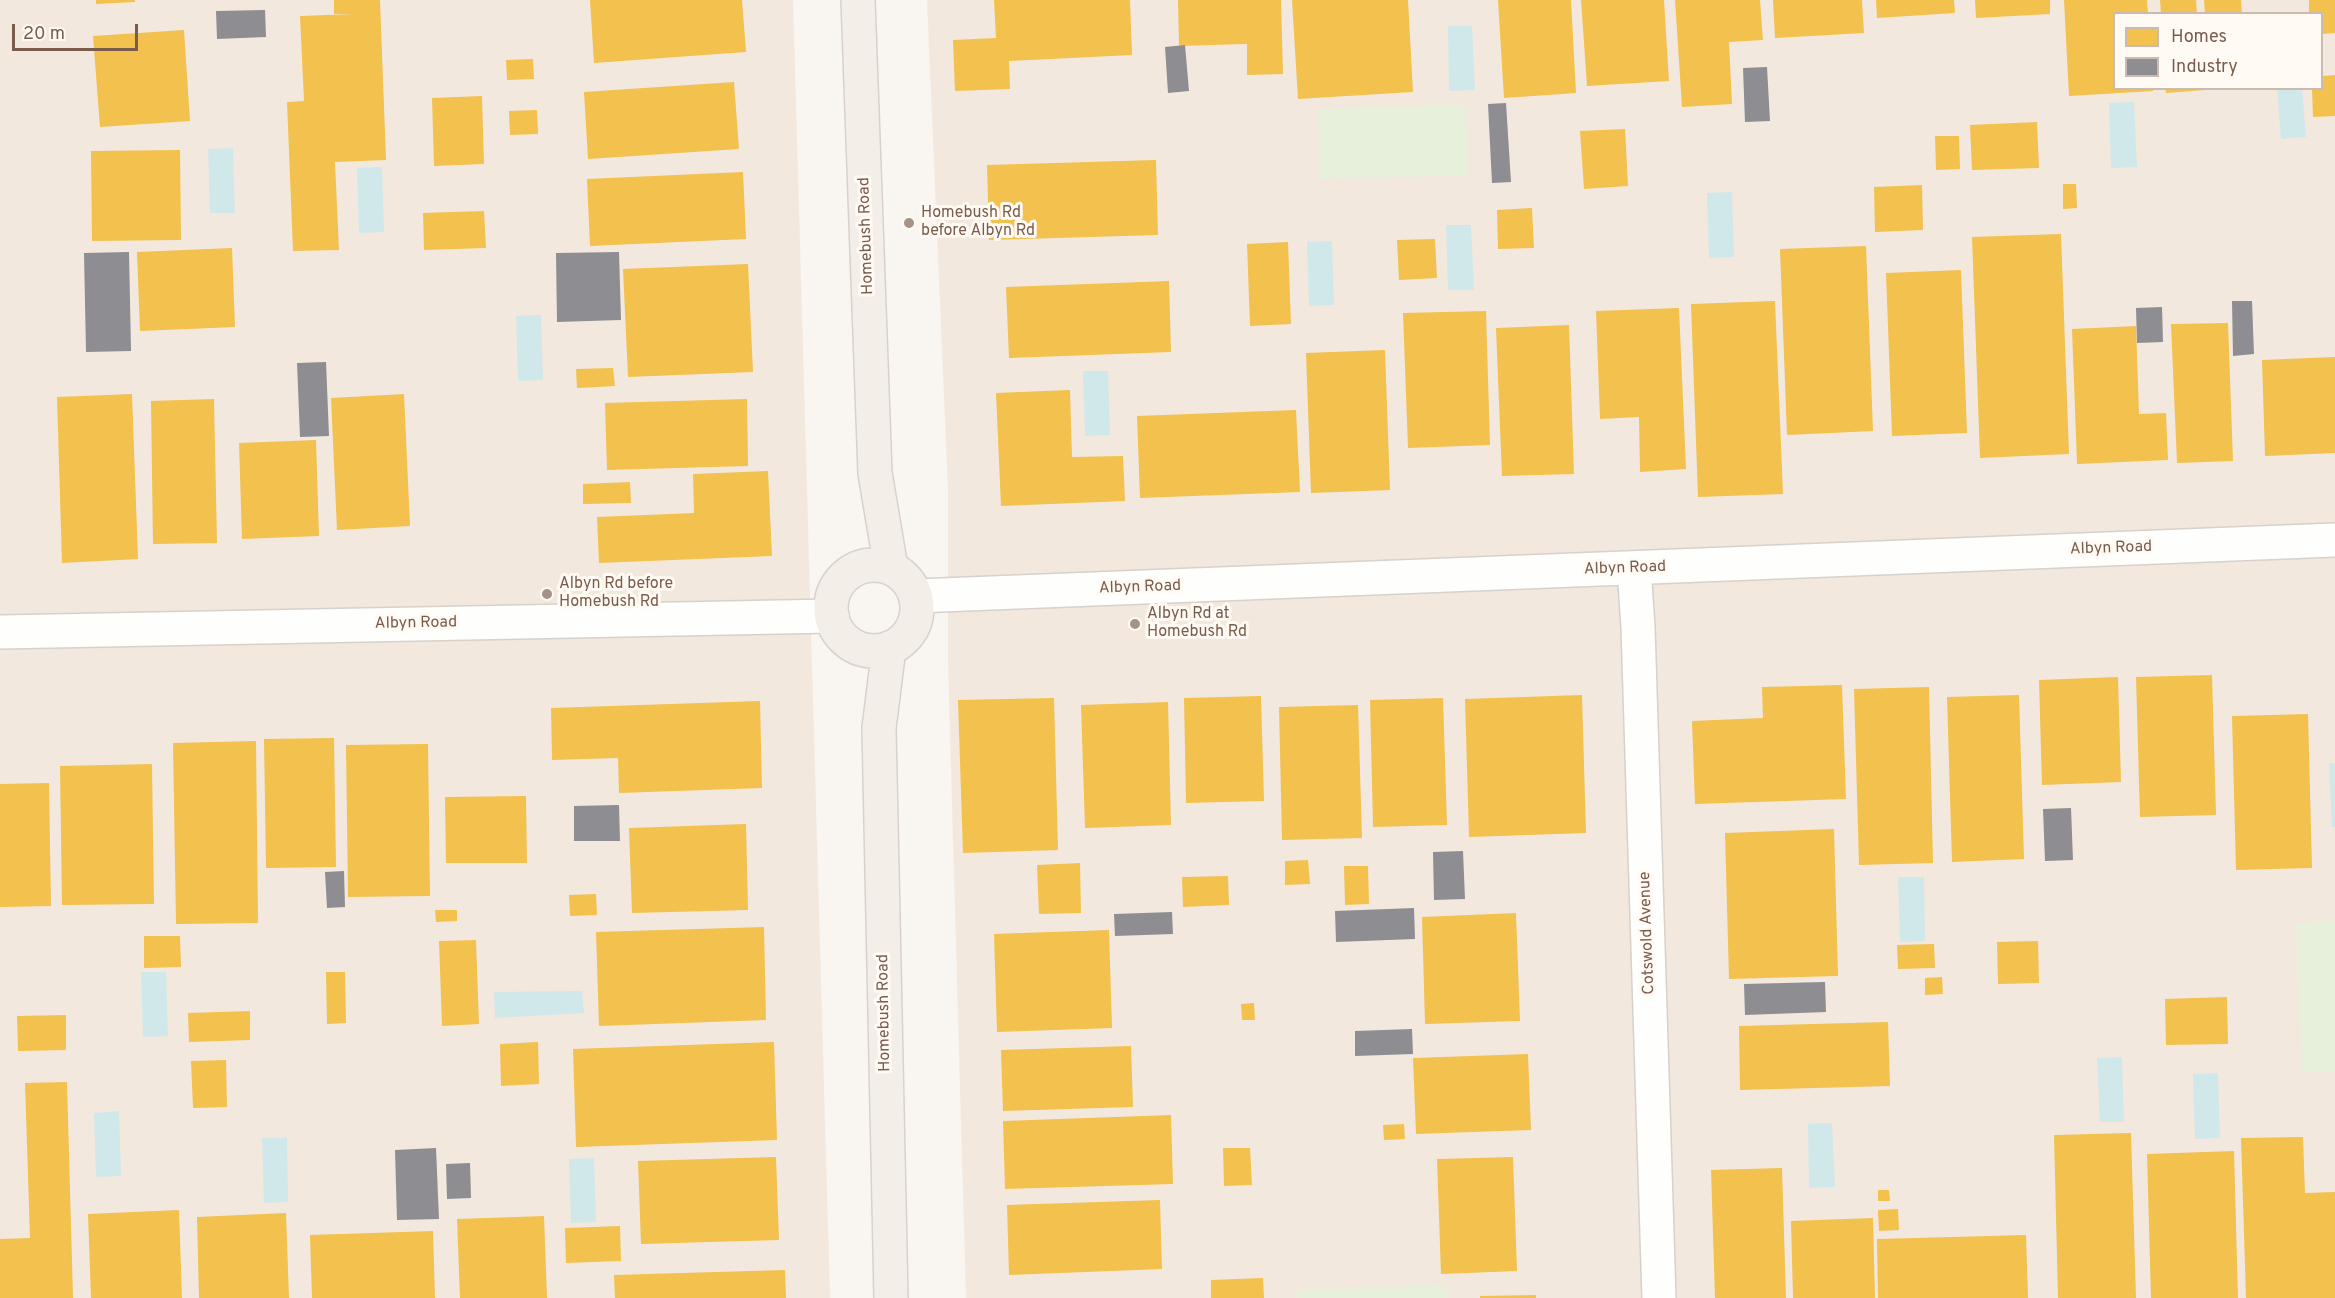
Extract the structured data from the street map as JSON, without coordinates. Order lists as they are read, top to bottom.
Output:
{
  "streets": {
    "main road": ["Homebush Road"],
    "street": ["Albyn Road", "Cotswold Avenue"]
  },
  "crossings": [
    ["Homebush Road", "Albyn Road"],
    ["Albyn Road", "Cotswold Avenue"]
  ],
  "places": ["Homebush Rd before Albyn Rd", "Albyn Rd before Homebush Rd", "Albyn Rd at Homebush Rd"],
  "legend": ["Homes", "Industry"],
  "scale_bar": "20 m"
}
